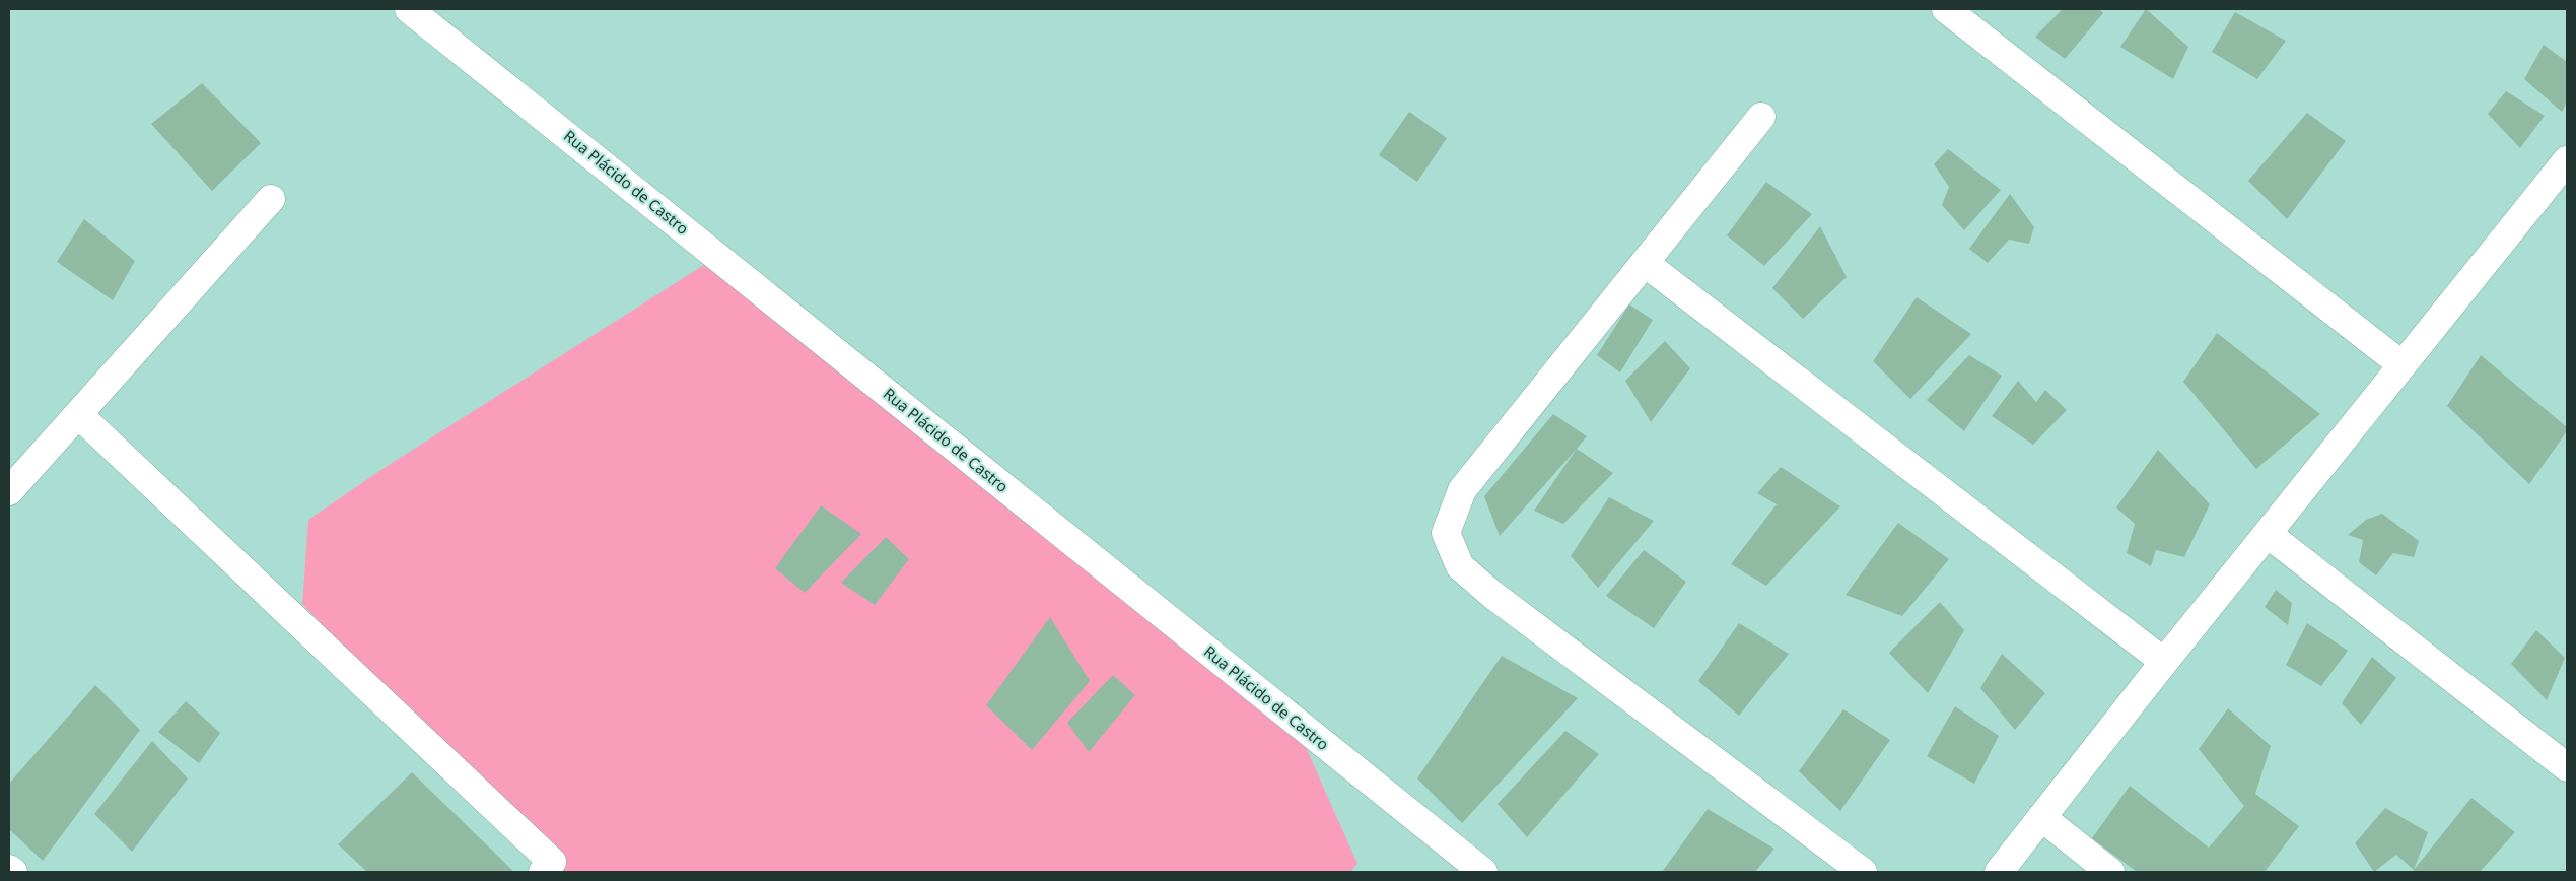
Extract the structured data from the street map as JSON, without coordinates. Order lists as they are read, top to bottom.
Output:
{
  "streets": {
    "street": ["Rua Plácido de Castro"]
  }
}
